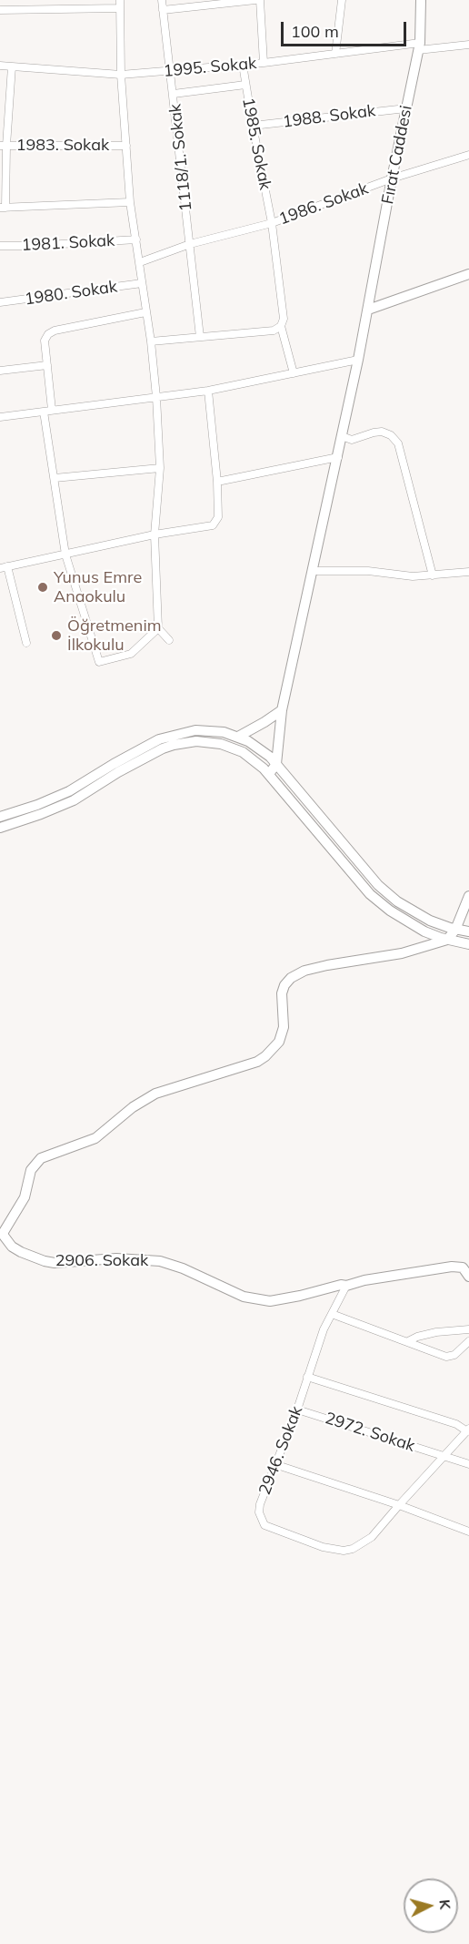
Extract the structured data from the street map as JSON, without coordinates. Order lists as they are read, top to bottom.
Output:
{
  "streets": {
    "street": [
      "1995. Sokak",
      "1988. Sokak",
      "1985. Sokak",
      "1983. Sokak",
      "Fırat Caddesi",
      "1118/1. Sokak",
      "1986. Sokak",
      "1981. Sokak",
      "1980. Sokak",
      "2906. Sokak",
      "2972. Sokak",
      "2946. Sokak"
    ]
  },
  "crossings": [
    ["1995. Sokak", "1985. Sokak"],
    ["1995. Sokak", "Fırat Caddesi"],
    ["1995. Sokak", "1118/1. Sokak"],
    ["1988. Sokak", "1985. Sokak"],
    ["1988. Sokak", "Fırat Caddesi"],
    ["1985. Sokak", "1986. Sokak"],
    ["Fırat Caddesi", "1986. Sokak"],
    ["1118/1. Sokak", "1986. Sokak"],
    ["2906. Sokak", "2946. Sokak"],
    ["2972. Sokak", "2946. Sokak"]
  ],
  "places": ["Yunus Emre Anaokulu", "Öğretmenim İlkokulu"],
  "scale_bar": "100 m",
  "north": "right"
}
